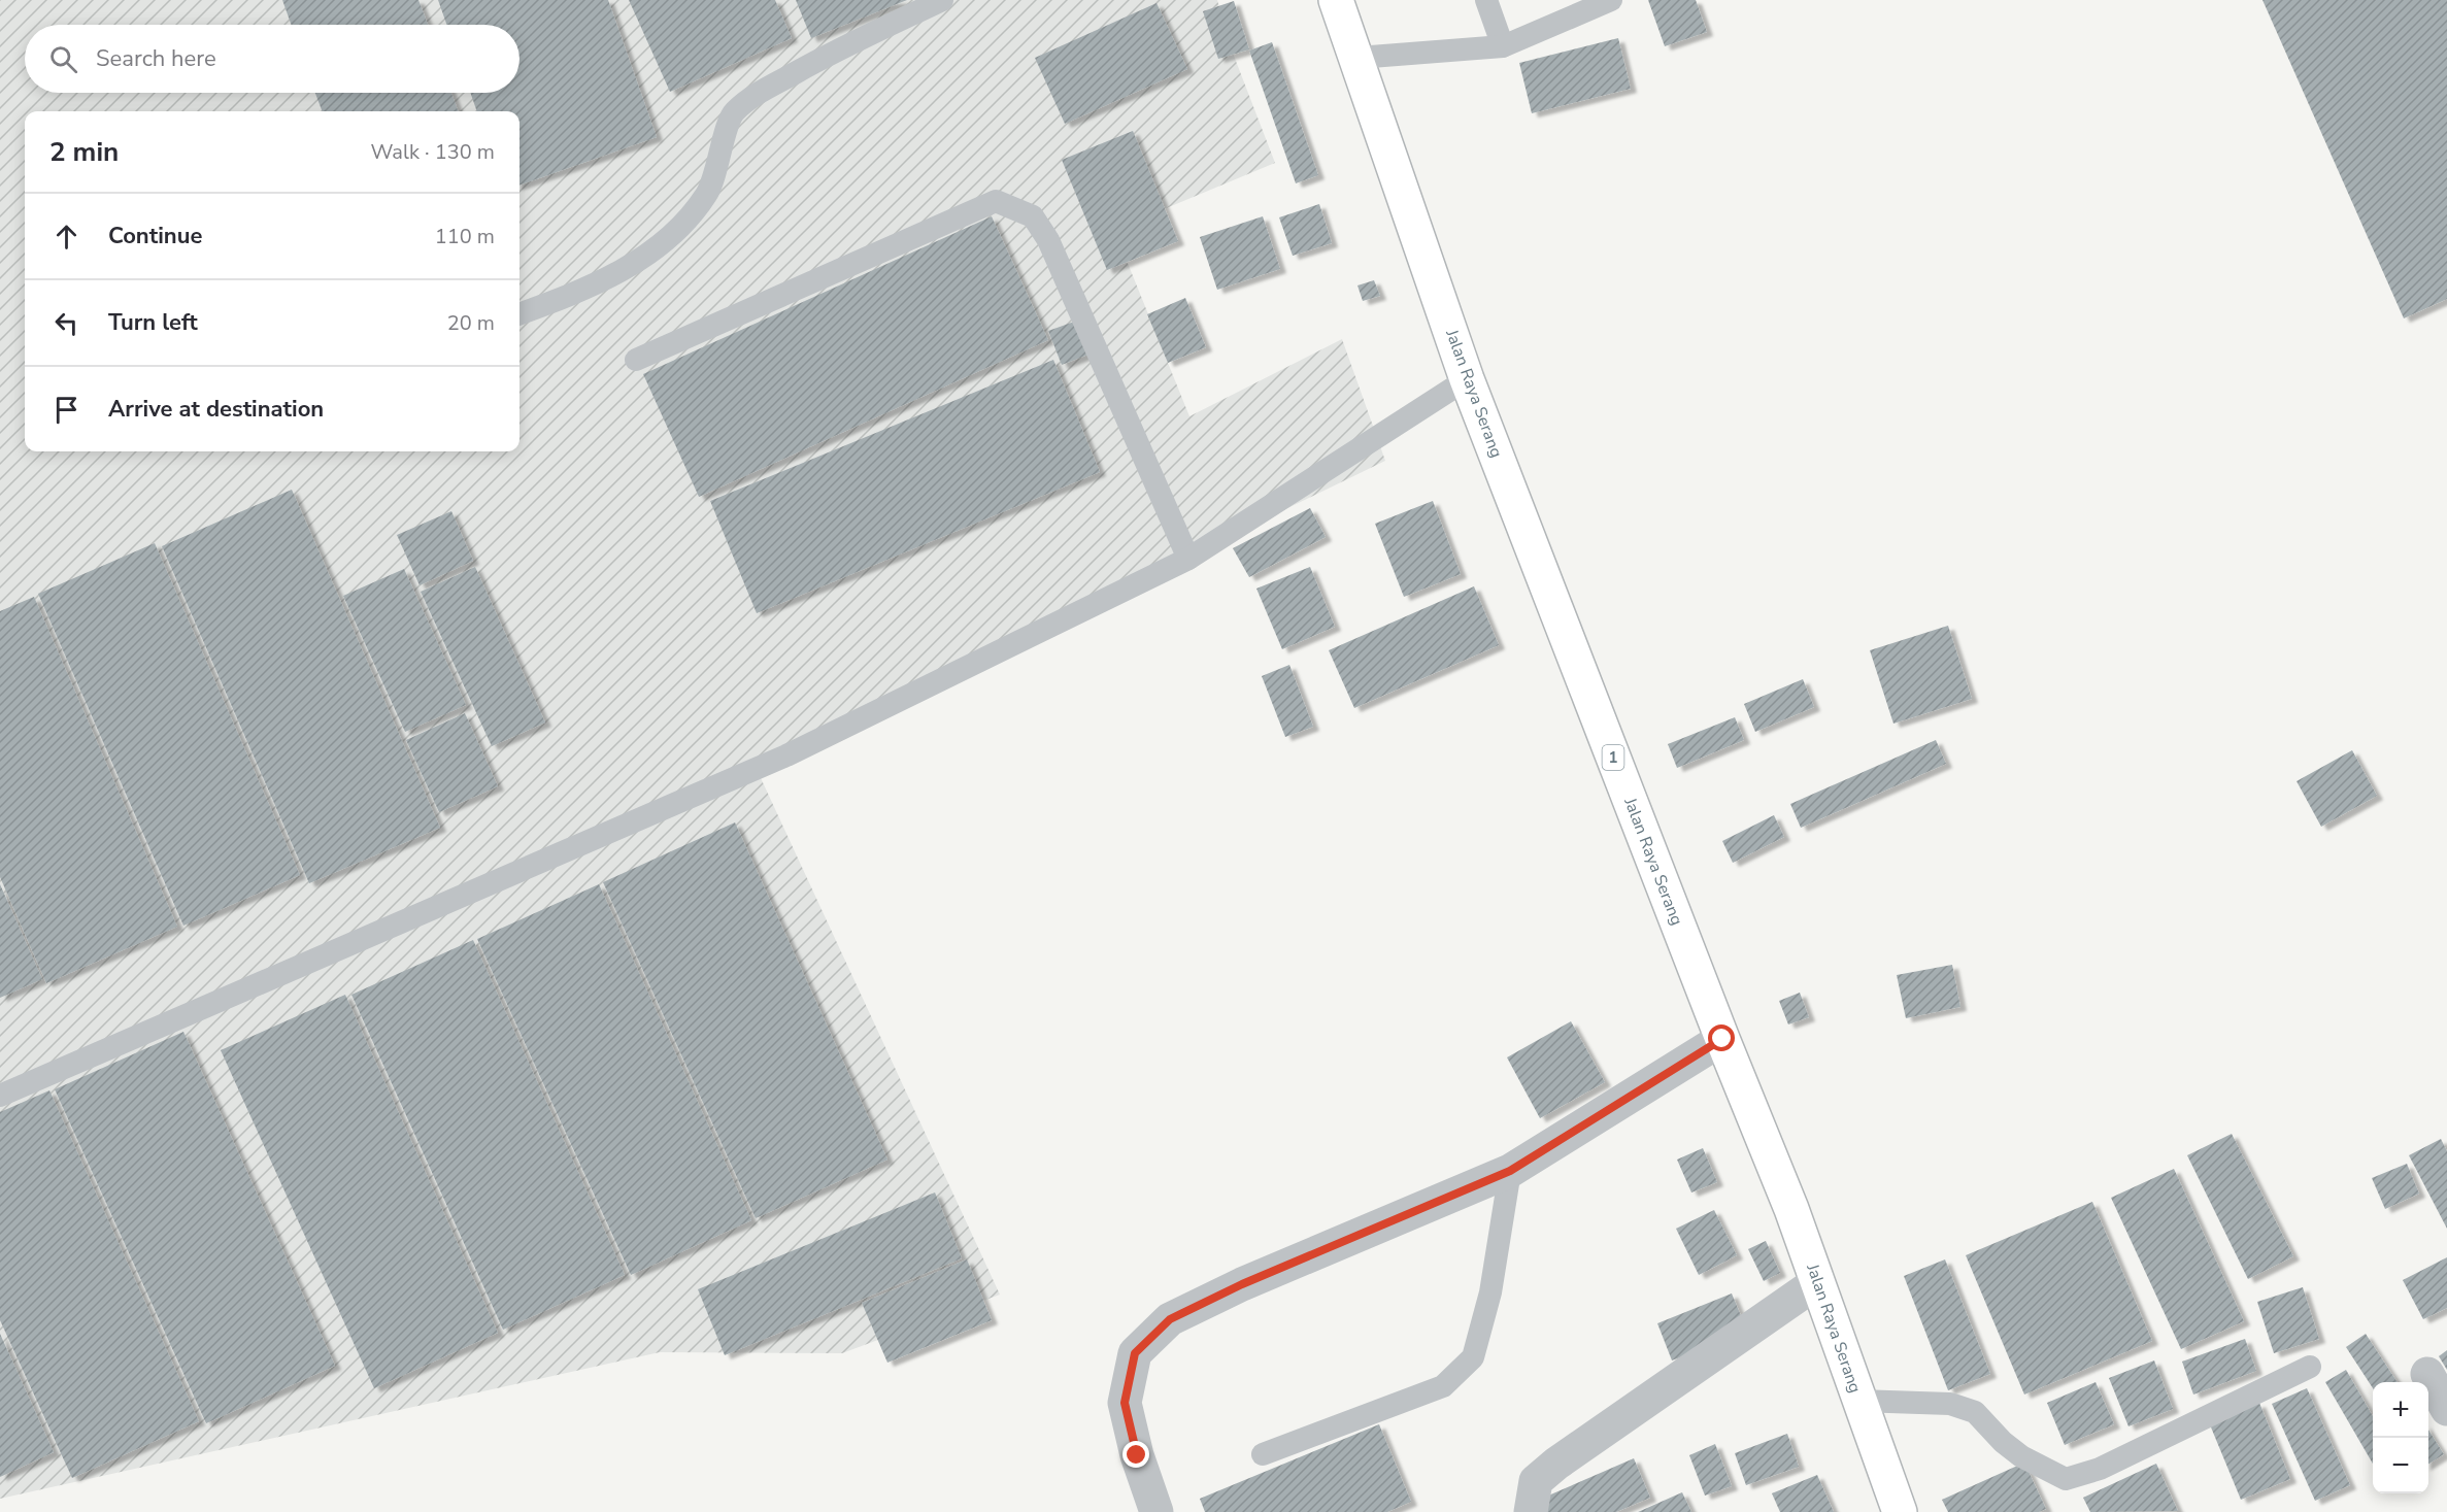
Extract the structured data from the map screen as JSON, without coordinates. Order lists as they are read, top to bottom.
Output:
{
  "streets": {
    "highway": ["Jalan Raya Serang", "1"]
  },
  "page": {
    "search": "Search here",
    "heading": ["2 min", "Walk · 130 m"],
    "list": [
      ["Continue", "110 m"],
      ["Turn left", "20 m"],
      "Arrive at destination"
    ],
    "map_buttons": ["+", "−"]
  }
}
